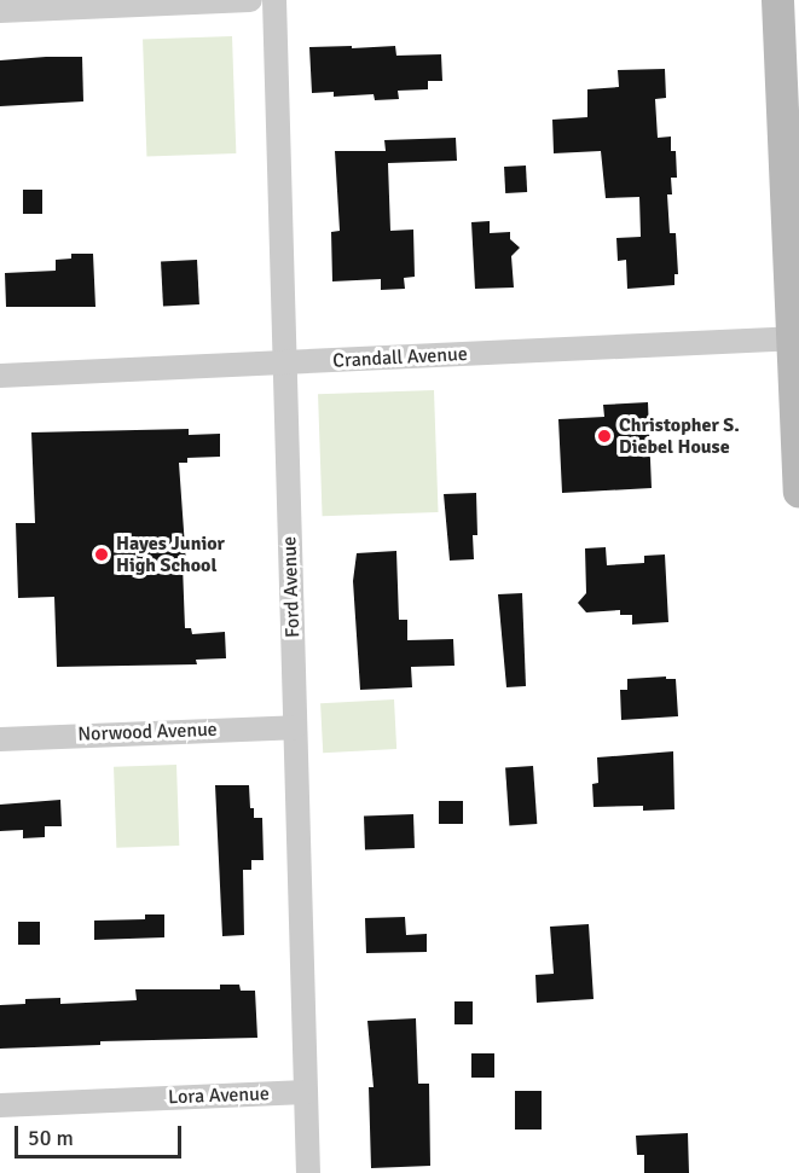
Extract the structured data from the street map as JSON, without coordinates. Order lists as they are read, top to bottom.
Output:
{
  "streets": {
    "street": [
      "Crandall Avenue",
      "Ford Avenue",
      "Norwood Avenue",
      "Lora Avenue"
    ]
  },
  "crossings": [
    ["Crandall Avenue", "Ford Avenue"],
    ["Ford Avenue", "Norwood Avenue"],
    ["Ford Avenue", "Lora Avenue"]
  ],
  "places": ["Christopher S. Diebel House", "Hayes Junior High School"],
  "scale_bar": "50 m"
}
